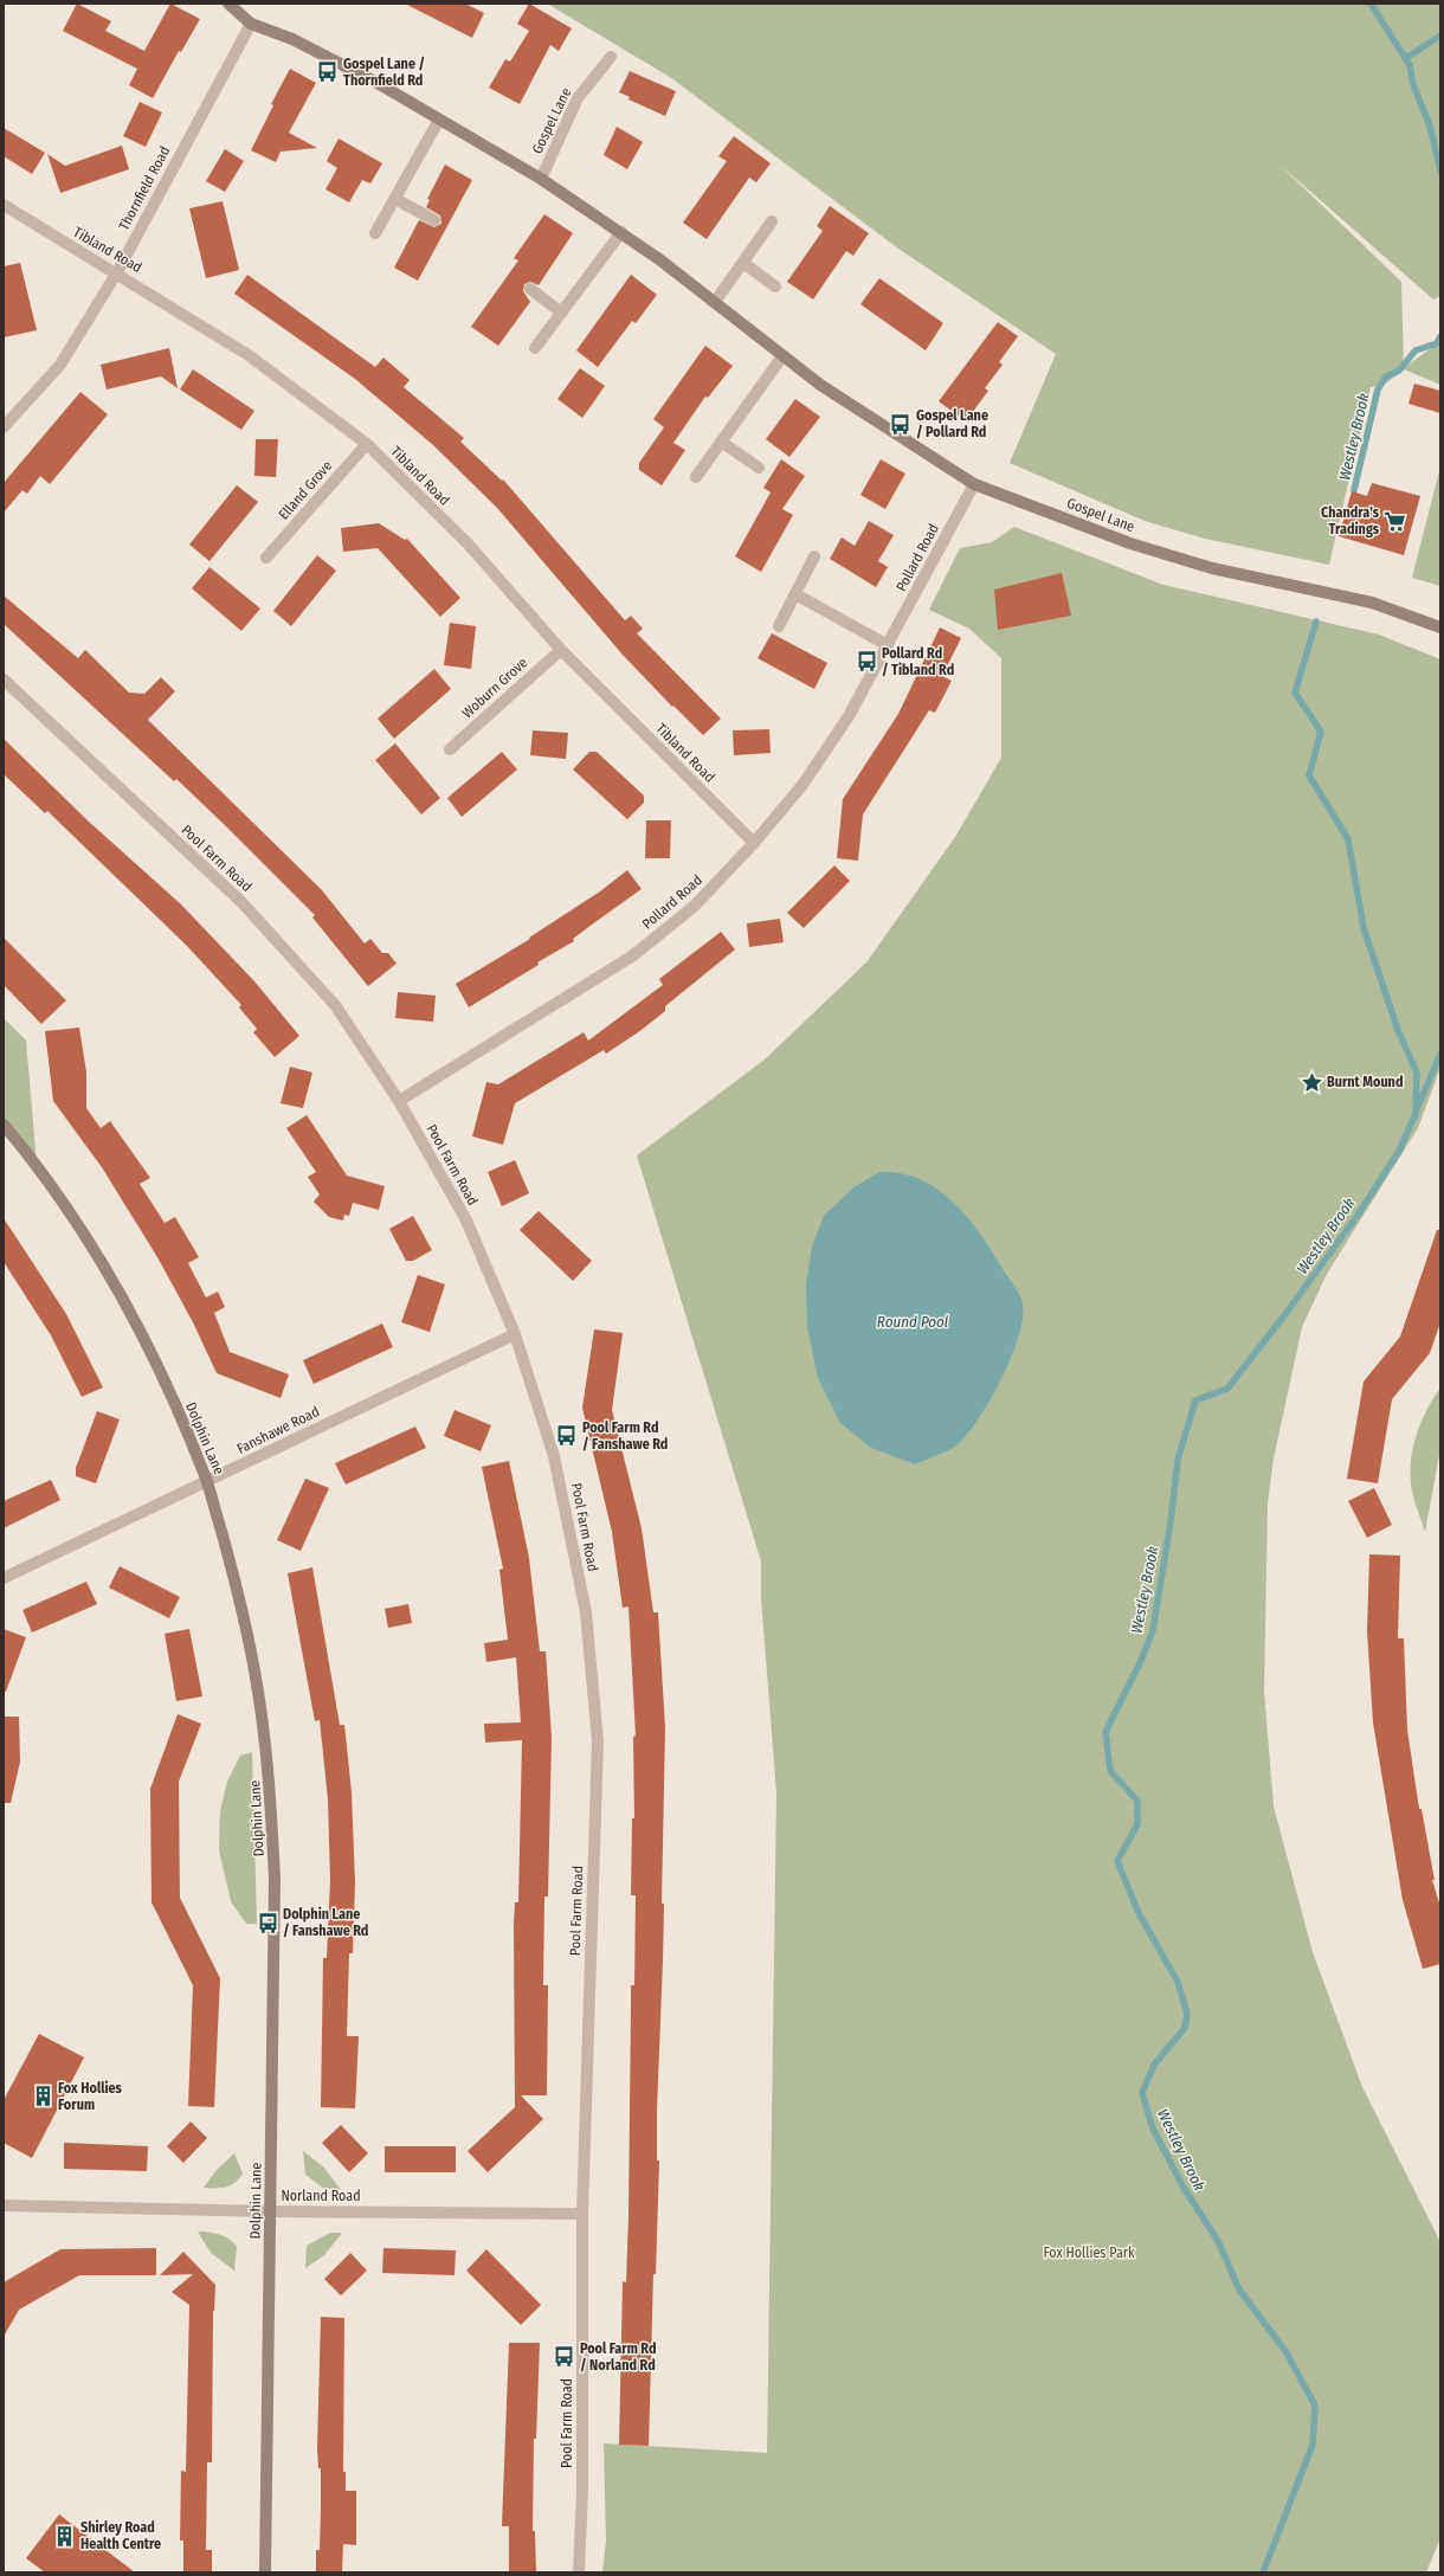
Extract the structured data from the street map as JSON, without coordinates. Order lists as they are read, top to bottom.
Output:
{
  "streets": {
    "street": [
      "Gospel Lane",
      "Thornfield Road",
      "Tibland Road",
      "Elland Grove",
      "Pollard Road",
      "Woburn Grove",
      "Pool Farm Road",
      "Fanshawe Road",
      "Dolphin Lane",
      "Norland Road"
    ]
  },
  "crossings": [
    ["Gospel Lane", "Thornfield Road"],
    ["Gospel Lane", "Pollard Road"],
    ["Thornfield Road", "Tibland Road"],
    ["Tibland Road", "Elland Grove"],
    ["Tibland Road", "Pollard Road"],
    ["Tibland Road", "Woburn Grove"],
    ["Pollard Road", "Pool Farm Road"],
    ["Pool Farm Road", "Fanshawe Road"],
    ["Pool Farm Road", "Norland Road"],
    ["Fanshawe Road", "Dolphin Lane"],
    ["Dolphin Lane", "Norland Road"]
  ],
  "water": ["Westley Brook", "Round Pool"],
  "parks": ["Fox Hollies Park"],
  "places": {
    "bus stop": [
      "Gospel Lane / Thornfield Rd",
      "Gospel Lane / Pollard Rd",
      "Pollard Rd / Tibland Rd",
      "Pool Farm Rd / Fanshawe Rd",
      "Dolphin Lane / Fanshawe Rd",
      "Pool Farm Rd / Norland Rd"
    ],
    "supermarket": ["Chandra's Tradings"],
    "place": ["Burnt Mound"],
    "building": ["Fox Hollies Forum", "Shirley Road Health Centre"]
  }
}
